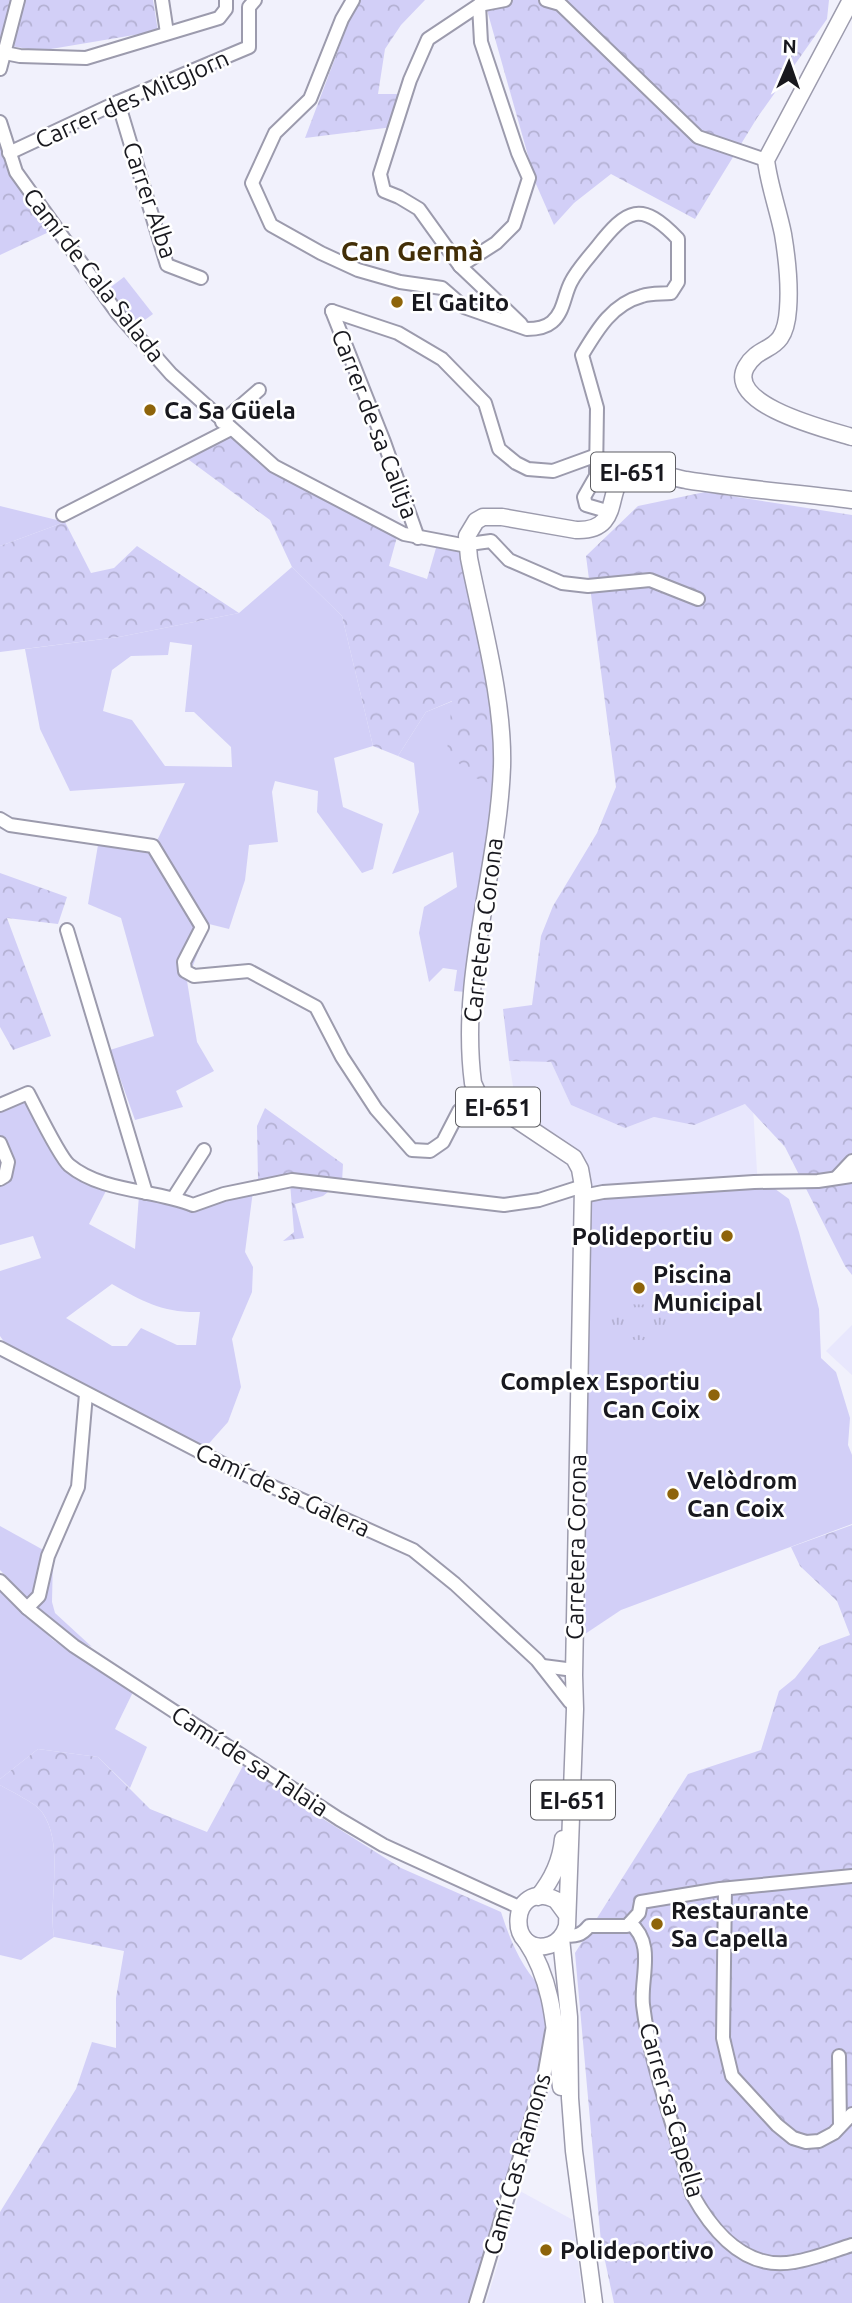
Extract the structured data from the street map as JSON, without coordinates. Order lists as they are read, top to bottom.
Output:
{
  "streets": {
    "main road": ["EI-651", "Carretera Corona"],
    "street": [
      "Carrer des Mitgjorn",
      "Carrer Alba",
      "Camí de Cala Salada",
      "Carrer de sa Calitja",
      "Camí de sa Galera",
      "Camí de sa Talaia",
      "Carrer sa Capella",
      "Camí Cas Ramons"
    ]
  },
  "crossings": [
    ["Carrer des Mitgjorn", "Carrer Alba"],
    ["Carrer des Mitgjorn", "Camí de Cala Salada"],
    ["Camí de Cala Salada", "Carrer de sa Calitja"],
    ["Camí de Cala Salada", "EI-651"],
    ["Camí de Cala Salada", "Carretera Corona"],
    ["EI-651", "Carretera Corona"],
    ["EI-651", "Camí de sa Talaia"],
    ["EI-651", "Camí Cas Ramons"],
    ["Carretera Corona", "Camí de sa Galera"],
    ["Carretera Corona", "Camí de sa Talaia"]
  ],
  "districts": ["Can Germà"],
  "places": [
    "El Gatito",
    "Ca Sa Güela",
    "Polideportiu",
    "Piscina Municipal",
    "Complex Esportiu Can Coix",
    "Velòdrom Can Coix",
    "Restaurante Sa Capella",
    "Polideportivo"
  ],
  "north": "top"
}
